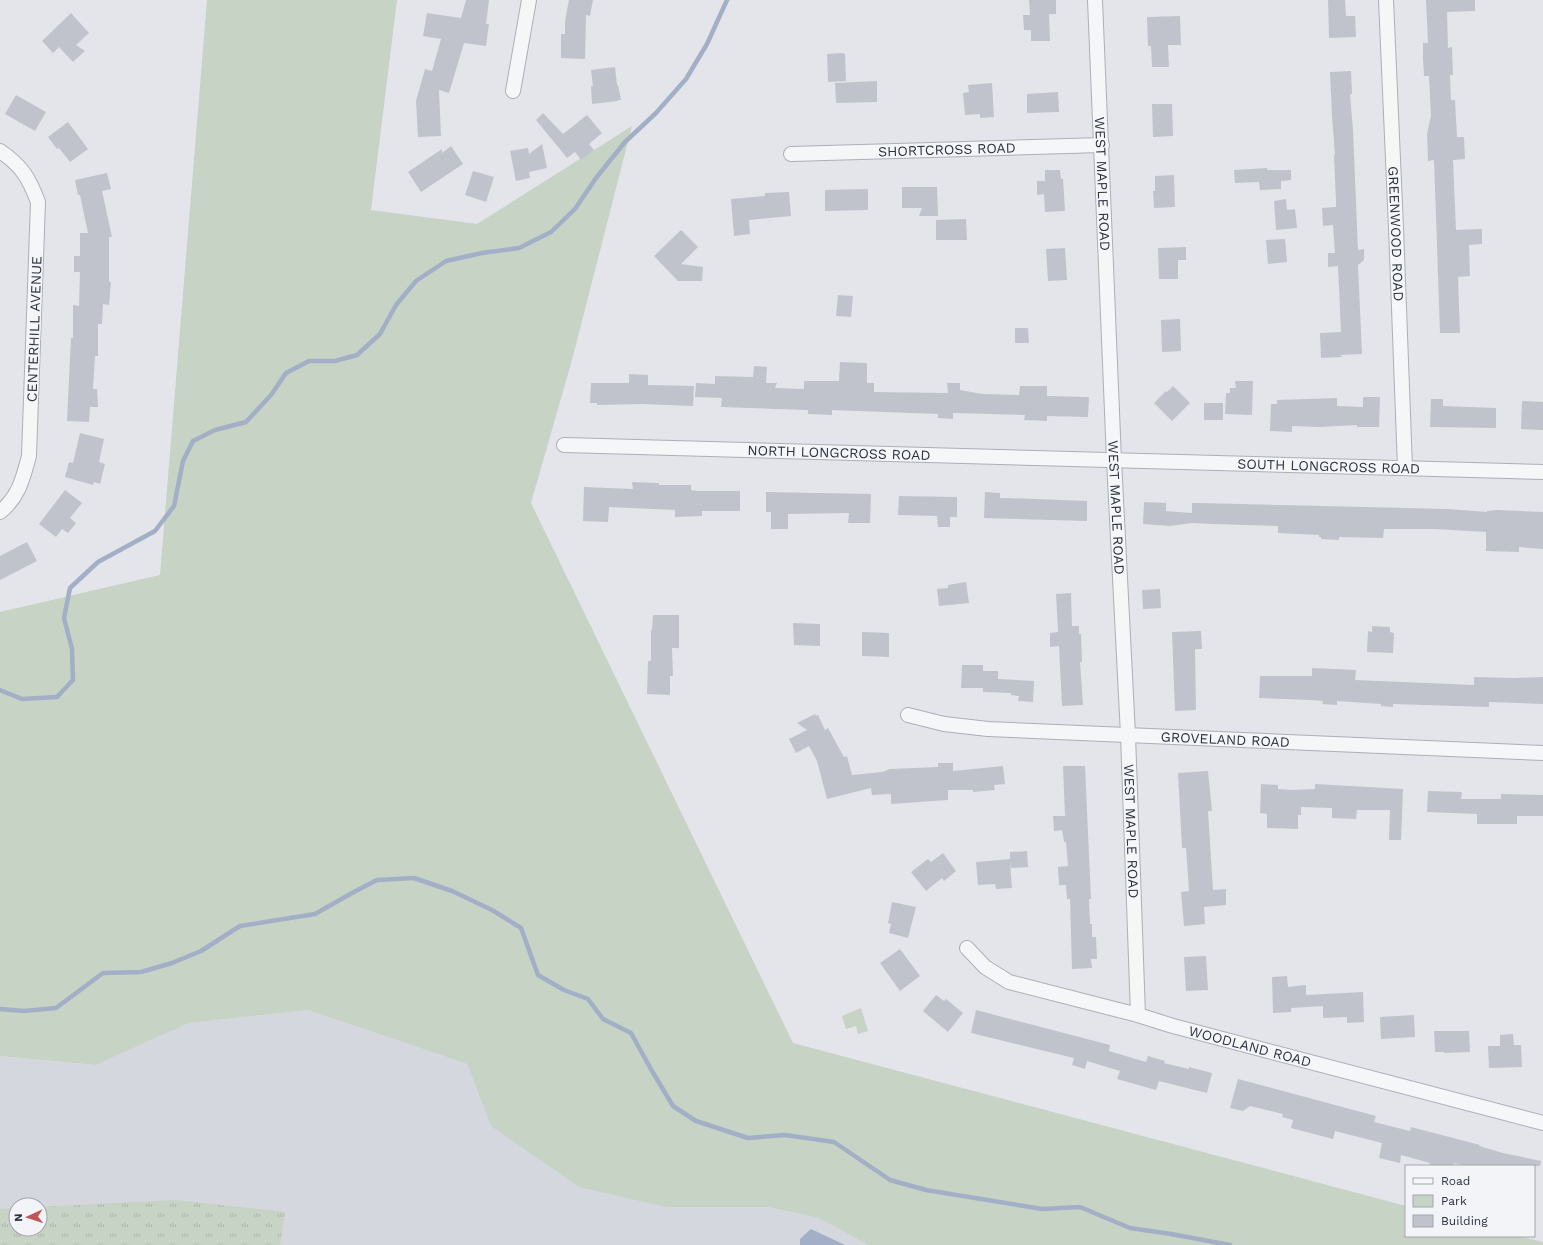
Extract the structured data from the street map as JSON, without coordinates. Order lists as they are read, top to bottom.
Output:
{
  "streets": {
    "street": [
      "SHORTCROSS ROAD",
      "WEST MAPLE ROAD",
      "GREENWOOD ROAD",
      "CENTERHILL AVENUE",
      "NORTH LONGCROSS ROAD",
      "SOUTH LONGCROSS ROAD",
      "GROVELAND ROAD",
      "WOODLAND ROAD"
    ]
  },
  "crossings": [
    ["SHORTCROSS ROAD", "WEST MAPLE ROAD"],
    ["WEST MAPLE ROAD", "NORTH LONGCROSS ROAD"],
    ["WEST MAPLE ROAD", "SOUTH LONGCROSS ROAD"],
    ["WEST MAPLE ROAD", "GROVELAND ROAD"],
    ["WEST MAPLE ROAD", "WOODLAND ROAD"],
    ["GREENWOOD ROAD", "SOUTH LONGCROSS ROAD"],
    ["NORTH LONGCROSS ROAD", "SOUTH LONGCROSS ROAD"]
  ],
  "legend": ["Road", "Park", "Building"],
  "north": "left"
}
